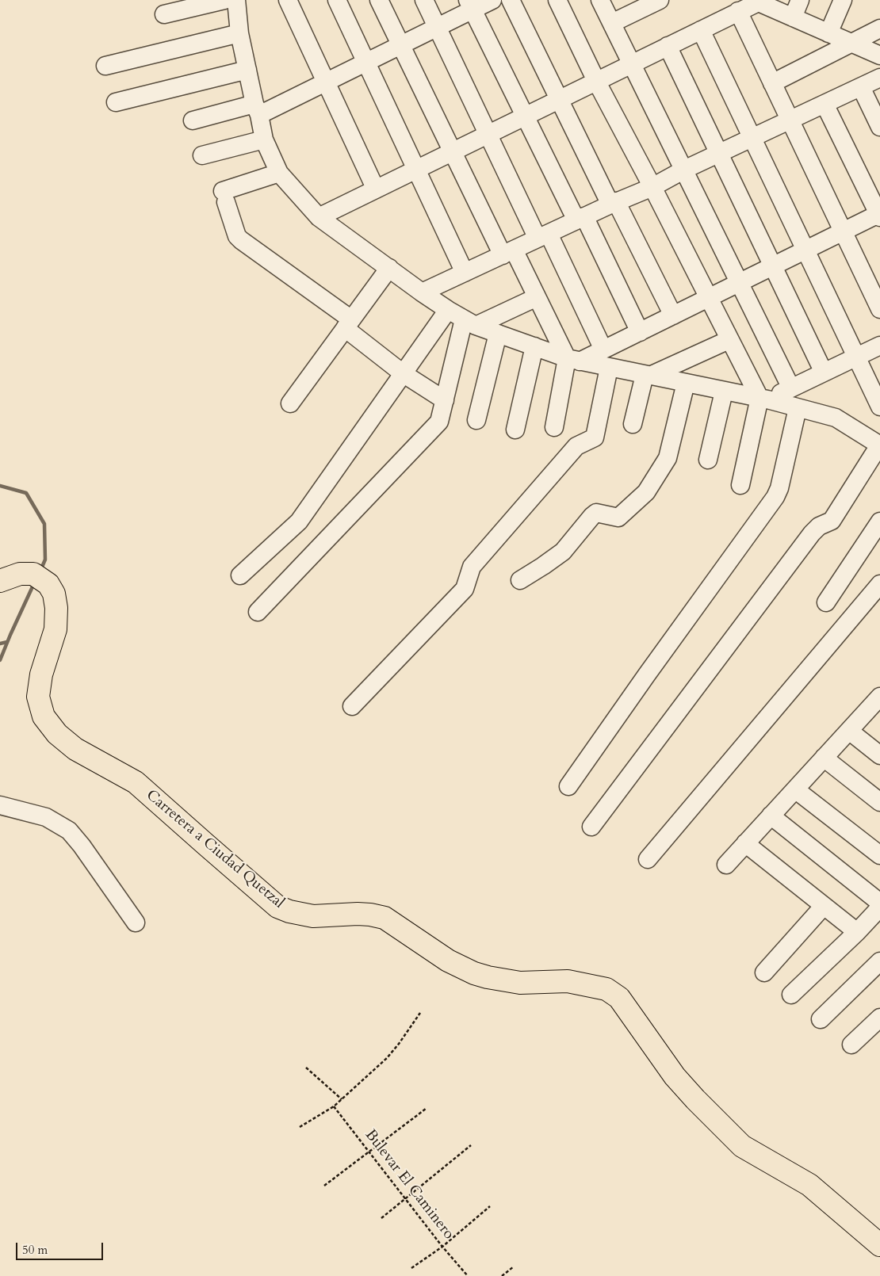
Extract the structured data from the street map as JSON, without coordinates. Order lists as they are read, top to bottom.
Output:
{
  "streets": {
    "main road": ["Carretera a Ciudad Quetzal"],
    "path": ["Bulevar El Caminero"]
  },
  "scale_bar": "50 m"
}
